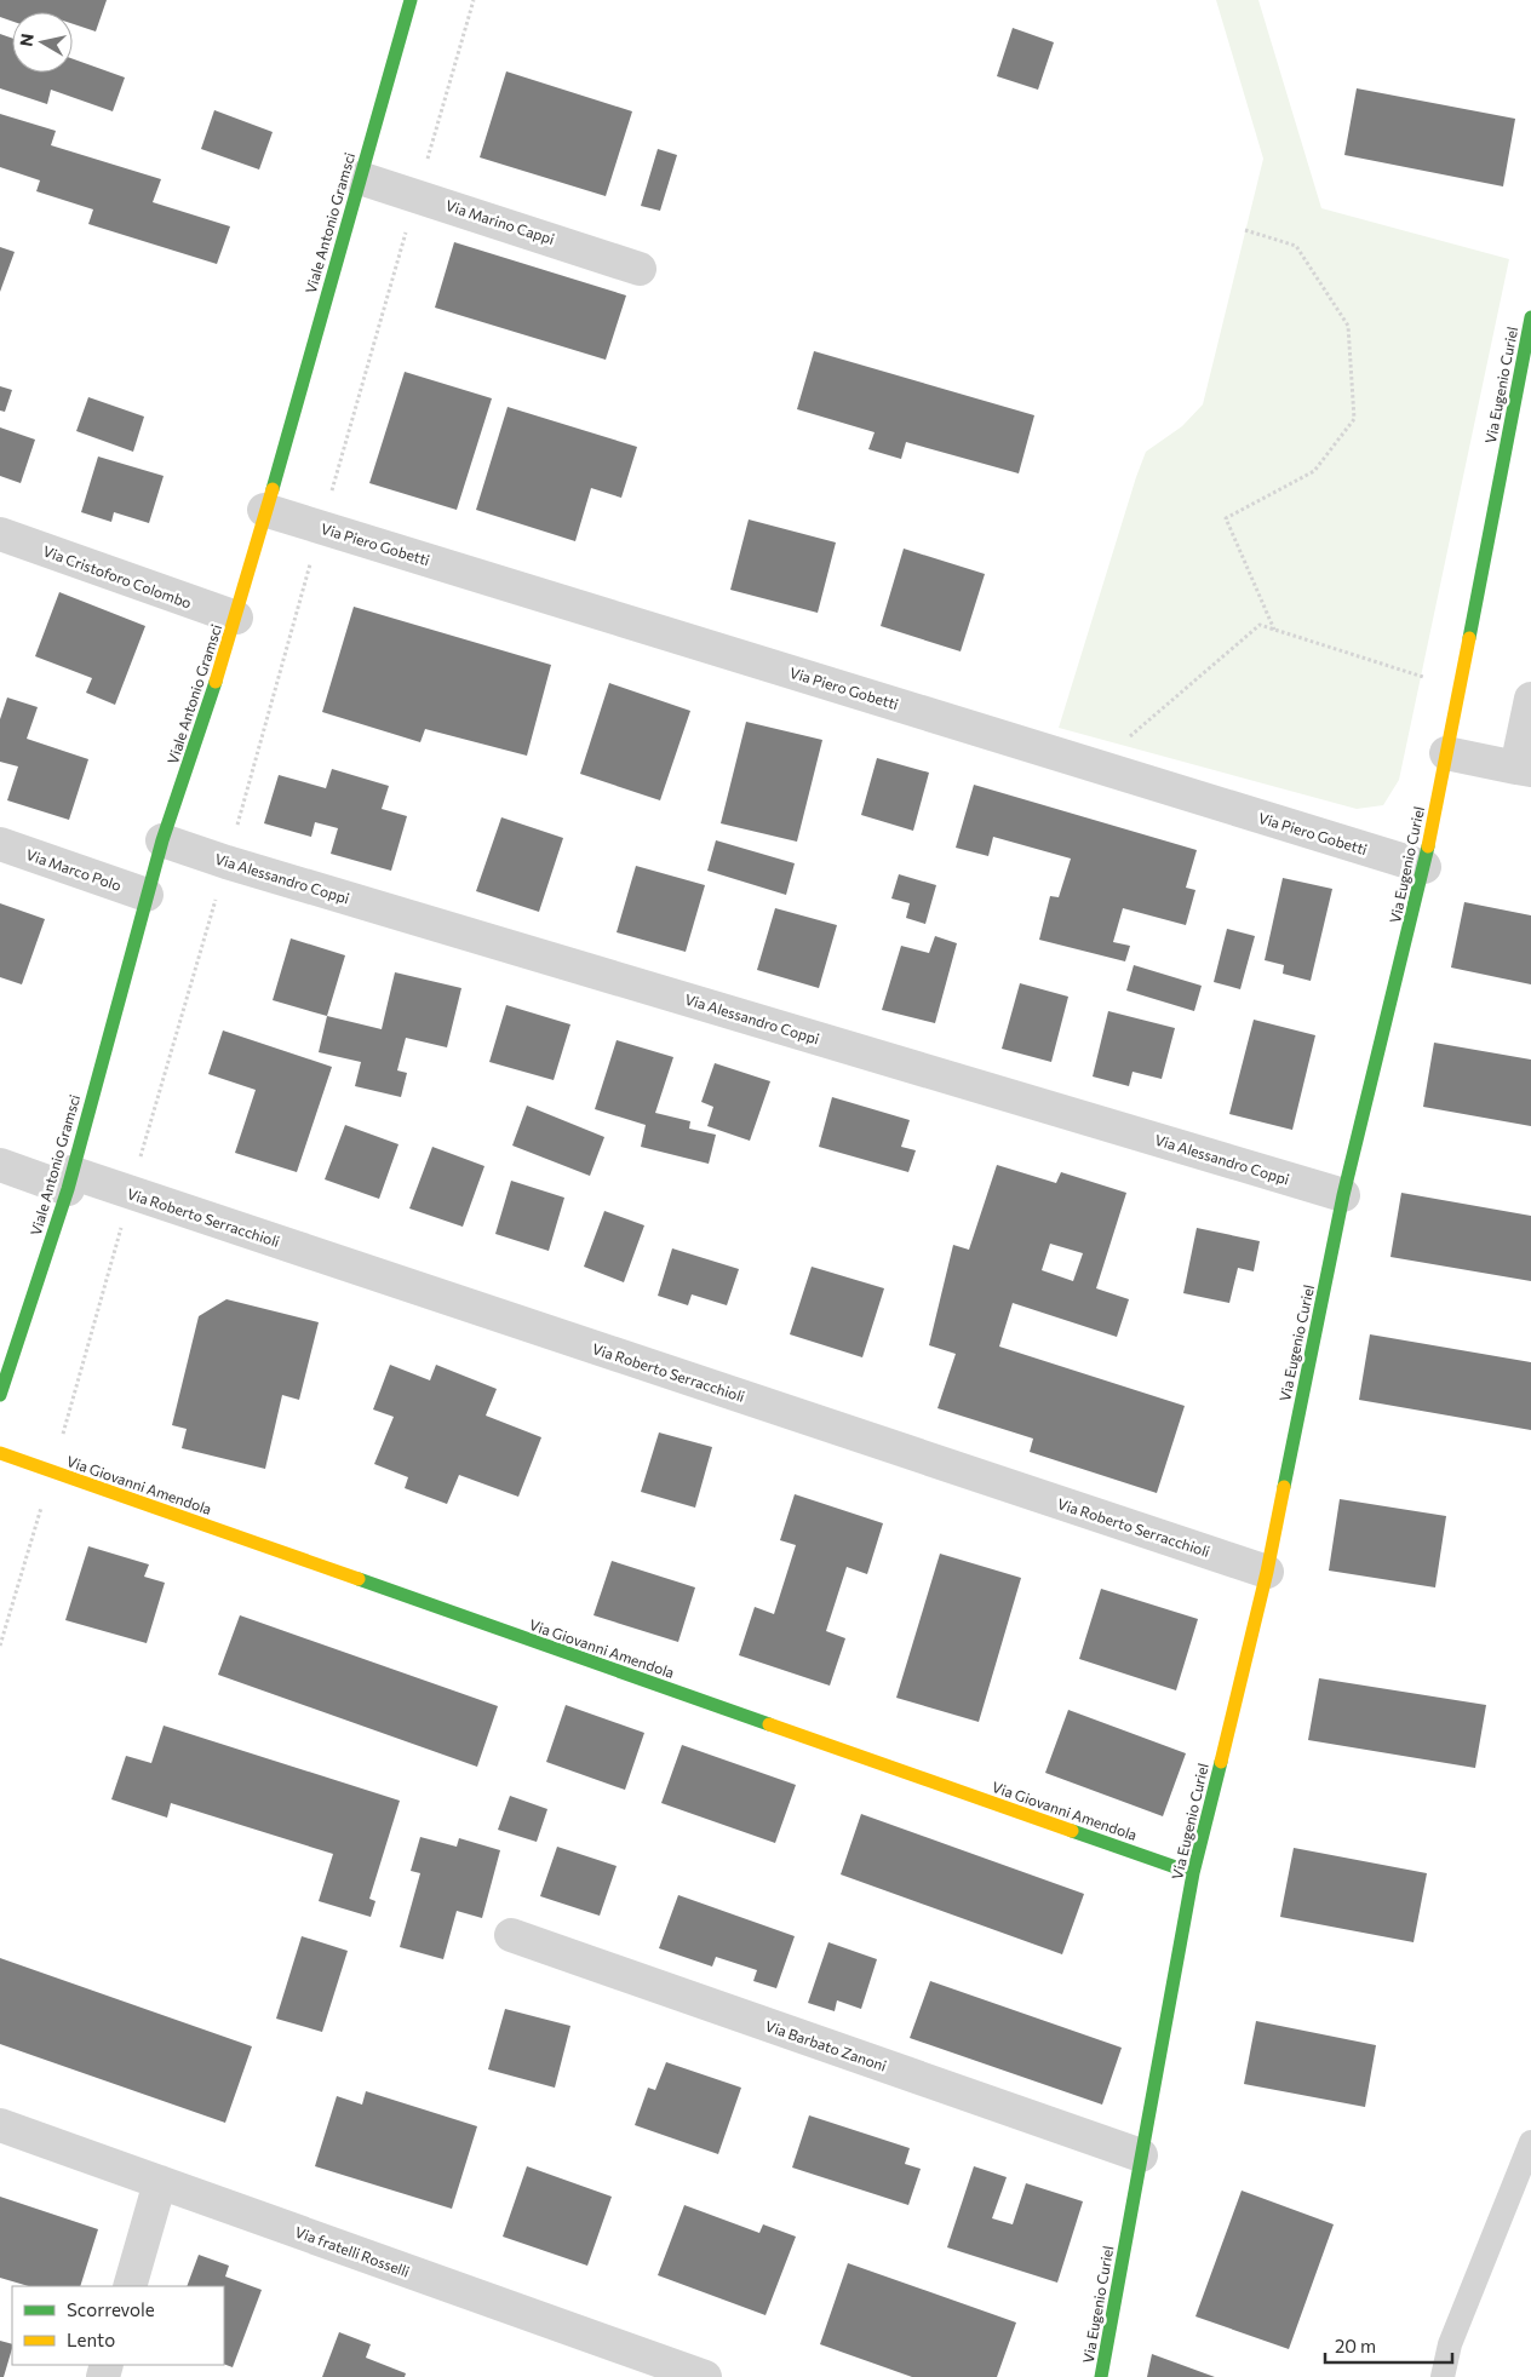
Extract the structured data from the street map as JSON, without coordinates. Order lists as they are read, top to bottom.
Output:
{
  "streets": {
    "street": [
      "Via Marino Cappi",
      "Viale Antonio Gramsci",
      "Via Eugenio Curiel",
      "Via Piero Gobetti",
      "Via Cristoforo Colombo",
      "Via Marco Polo",
      "Via Alessandro Coppi",
      "Via Roberto Serracchioli",
      "Via Giovanni Amendola",
      "Via Barbato Zanoni",
      "Via fratelli Rosselli"
    ]
  },
  "crossings": [
    ["Via Marino Cappi", "Viale Antonio Gramsci"],
    ["Viale Antonio Gramsci", "Via Piero Gobetti"],
    ["Viale Antonio Gramsci", "Via Cristoforo Colombo"],
    ["Viale Antonio Gramsci", "Via Marco Polo"],
    ["Viale Antonio Gramsci", "Via Alessandro Coppi"],
    ["Viale Antonio Gramsci", "Via Roberto Serracchioli"],
    ["Via Eugenio Curiel", "Via Piero Gobetti"],
    ["Via Eugenio Curiel", "Via Alessandro Coppi"],
    ["Via Eugenio Curiel", "Via Roberto Serracchioli"],
    ["Via Eugenio Curiel", "Via Giovanni Amendola"],
    ["Via Eugenio Curiel", "Via Barbato Zanoni"]
  ],
  "legend": ["Scorrevole", "Lento"],
  "scale_bar": "20 m",
  "north": "left"
}
